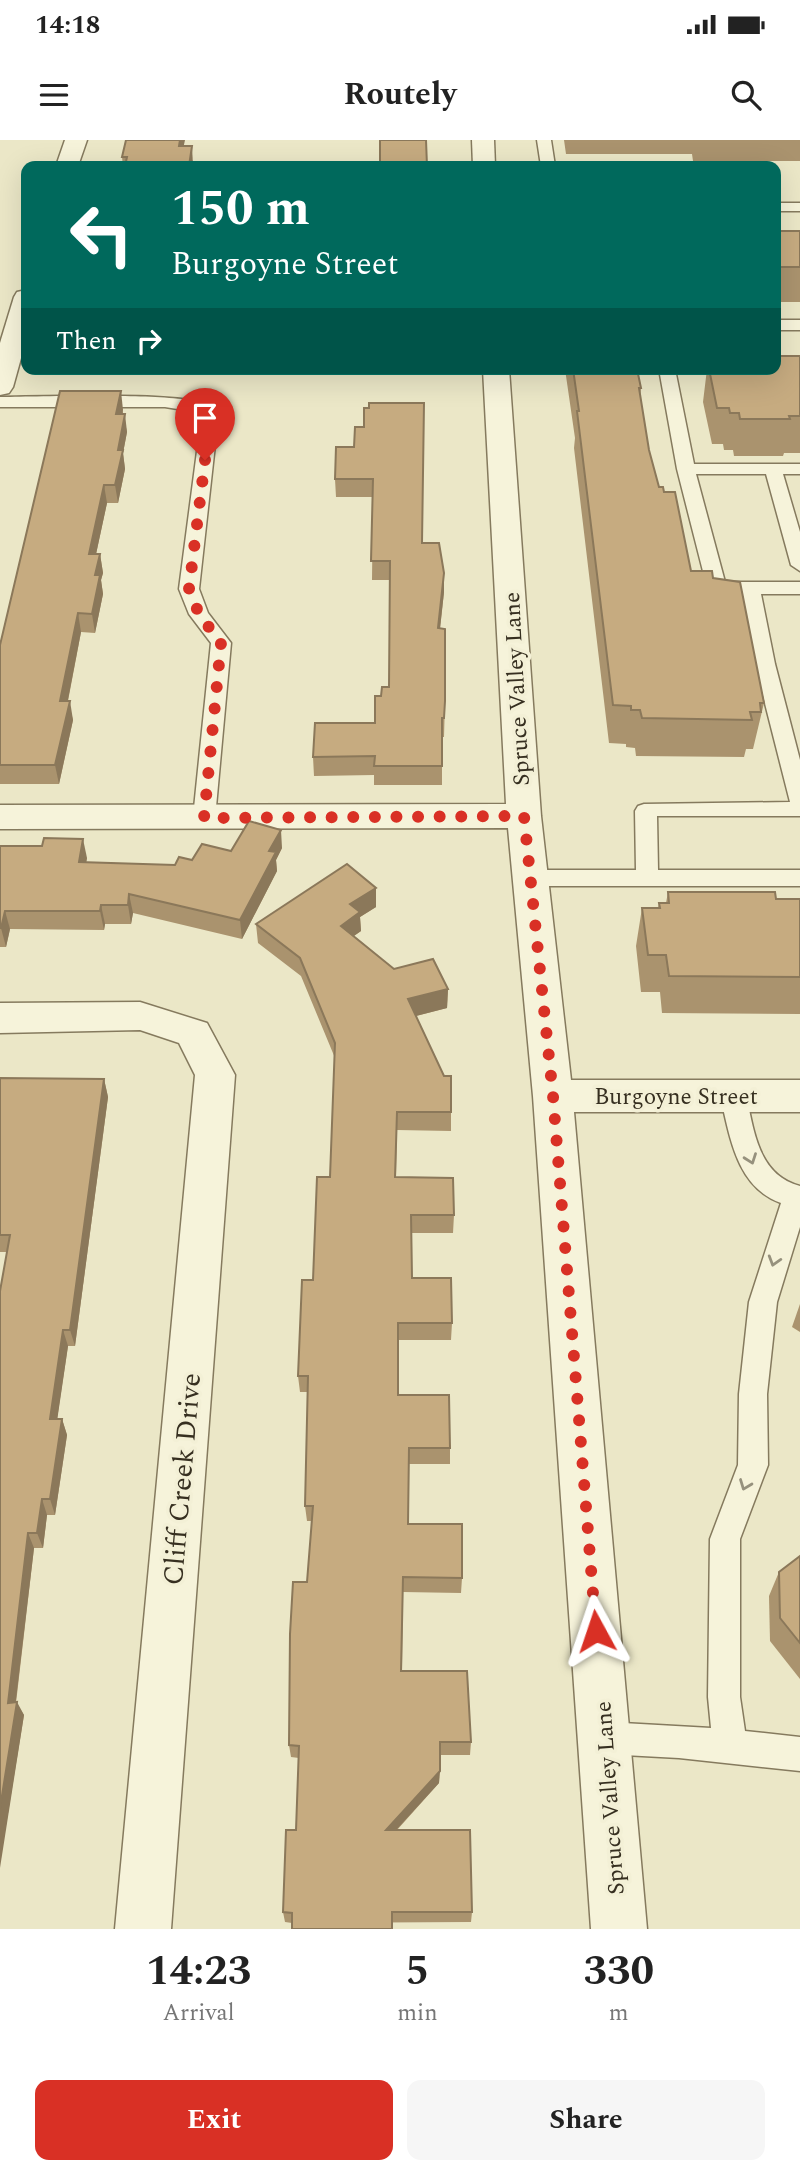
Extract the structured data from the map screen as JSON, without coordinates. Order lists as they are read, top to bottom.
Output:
{
  "streets": {
    "street": ["Spruce Valley Lane", "Burgoyne Street", "Cliff Creek Drive"]
  },
  "crossings": [
    ["Spruce Valley Lane", "Burgoyne Street"]
  ],
  "page": {
    "status": "14:18",
    "header": "Routely",
    "turn": ["150 m", "Burgoyne Street"],
    "then": "Then",
    "eta": [
      "14:23",
      "Arrival",
      "5",
      "min",
      "330",
      "m"
    ],
    "buttons": ["Exit", "Share"]
  }
}
